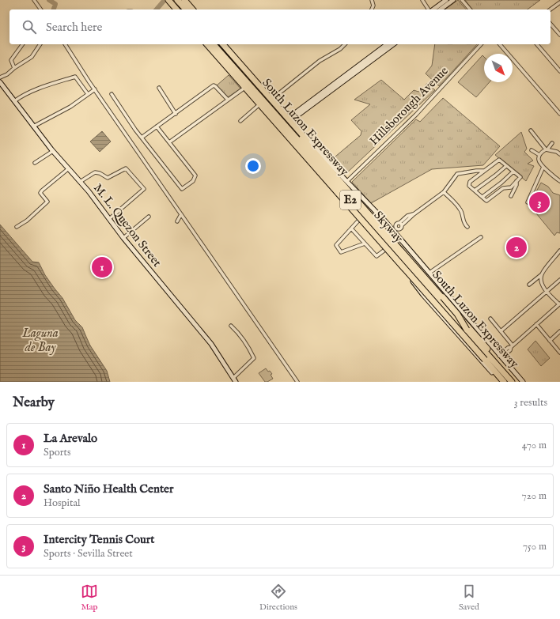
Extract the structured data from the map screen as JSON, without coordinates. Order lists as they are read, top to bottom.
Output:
{
  "streets": {
    "highway": ["South Luzon Expressway", "E2", "Skyway"],
    "main road": ["M. L. Quezon Street"],
    "street": ["Hillsborough Avenue"]
  },
  "crossings": [
    ["South Luzon Expressway", "E2"],
    ["South Luzon Expressway", "Skyway"],
    ["E2", "Skyway"]
  ],
  "water": ["Laguna de Bay"],
  "north": "bottom right",
  "page": {
    "search": "Search here",
    "pins": ["3", "2", "1"],
    "heading": ["Nearby", "3 results"],
    "list": [
      {
        "mark": "1",
        "name": "La Arevalo",
        "note": "Sports",
        "value": "470 m"
      },
      {
        "mark": "2",
        "name": "Santo Niño Health Center",
        "note": "Hospital",
        "value": "720 m"
      },
      {
        "mark": "3",
        "name": "Intercity Tennis Court",
        "note": "Sports · Sevilla Street",
        "value": "750 m"
      }
    ],
    "nav": ["Map", "Directions", "Saved"]
  }
}
